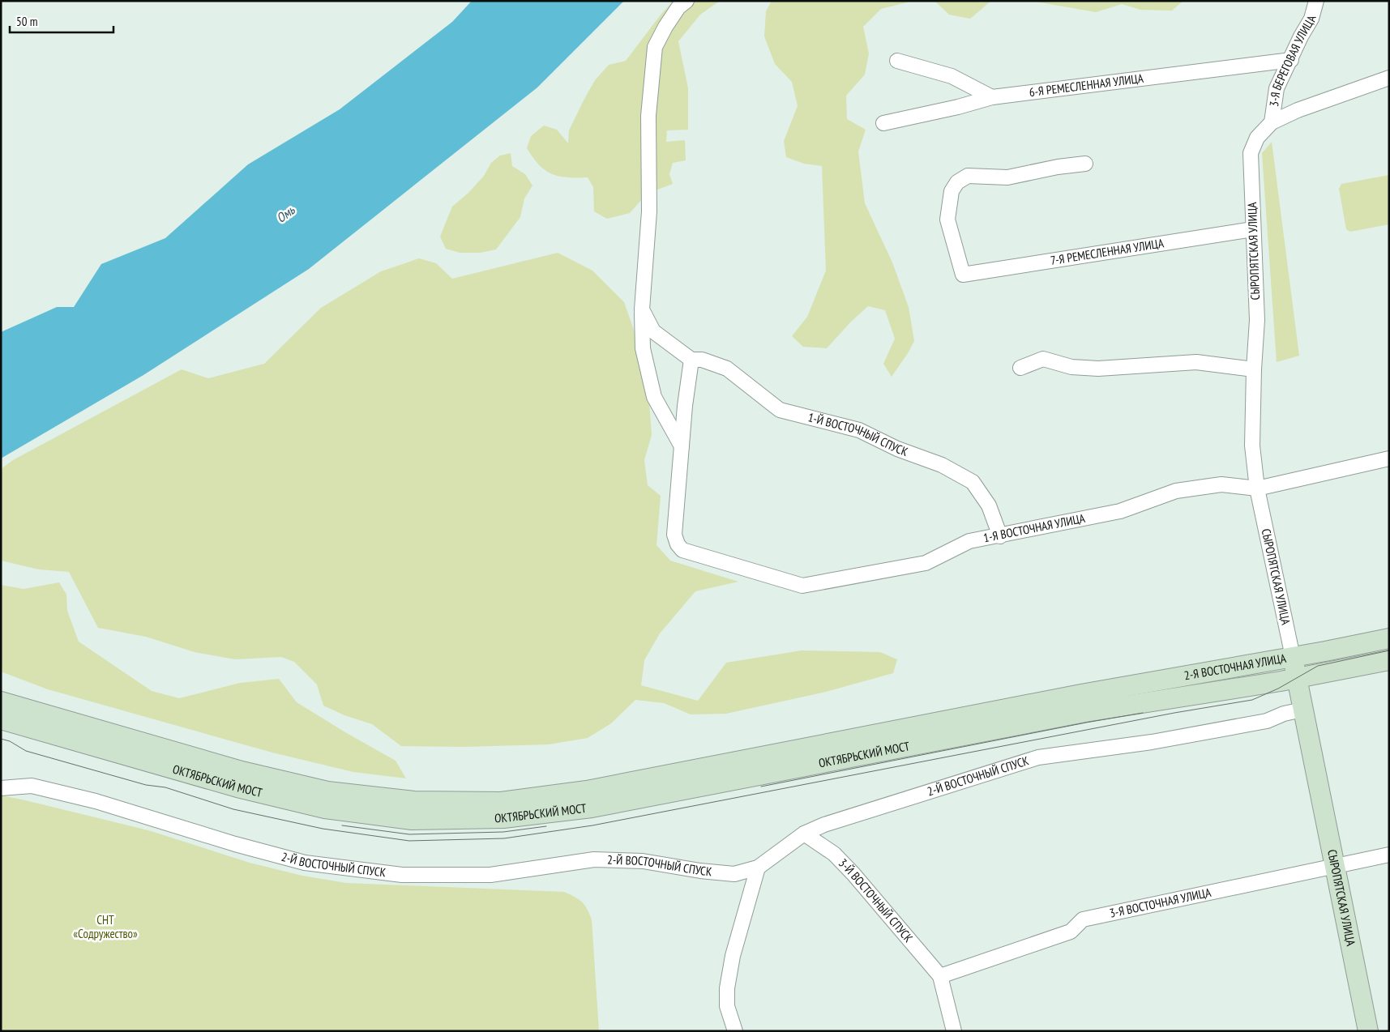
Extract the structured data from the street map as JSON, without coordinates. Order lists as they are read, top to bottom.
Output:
{
  "streets": {
    "main road": ["СЫРОПЯТСКАЯ УЛИЦА", "2-Я ВОСТОЧНАЯ УЛИЦА", "ОКТЯБРЬСКИЙ МОСТ"],
    "street": [
      "3-Я БЕРЕГОВАЯ УЛИЦА",
      "6-Я РЕМЕСЛЕННАЯ УЛИЦА",
      "7-Я РЕМЕСЛЕННАЯ УЛИЦА",
      "1-Й ВОСТОЧНЫЙ СПУСК",
      "1-Я ВОСТОЧНАЯ УЛИЦА",
      "2-Й ВОСТОЧНЫЙ СПУСК",
      "3-Й ВОСТОЧНЫЙ СПУСК",
      "3-Я ВОСТОЧНАЯ УЛИЦА"
    ]
  },
  "crossings": [
    ["3-Я БЕРЕГОВАЯ УЛИЦА", "6-Я РЕМЕСЛЕННАЯ УЛИЦА"],
    ["3-Я БЕРЕГОВАЯ УЛИЦА", "СЫРОПЯТСКАЯ УЛИЦА"],
    ["СЫРОПЯТСКАЯ УЛИЦА", "7-Я РЕМЕСЛЕННАЯ УЛИЦА"],
    ["СЫРОПЯТСКАЯ УЛИЦА", "1-Я ВОСТОЧНАЯ УЛИЦА"],
    ["СЫРОПЯТСКАЯ УЛИЦА", "2-Я ВОСТОЧНАЯ УЛИЦА"],
    ["СЫРОПЯТСКАЯ УЛИЦА", "2-Й ВОСТОЧНЫЙ СПУСК"],
    ["СЫРОПЯТСКАЯ УЛИЦА", "3-Я ВОСТОЧНАЯ УЛИЦА"],
    ["1-Й ВОСТОЧНЫЙ СПУСК", "1-Я ВОСТОЧНАЯ УЛИЦА"],
    ["2-Я ВОСТОЧНАЯ УЛИЦА", "ОКТЯБРЬСКИЙ МОСТ"],
    ["2-Й ВОСТОЧНЫЙ СПУСК", "3-Й ВОСТОЧНЫЙ СПУСК"],
    ["3-Й ВОСТОЧНЫЙ СПУСК", "3-Я ВОСТОЧНАЯ УЛИЦА"]
  ],
  "water": ["Омь"],
  "parks": ["СНТ «Содружество»"],
  "scale_bar": "50 m"
}
